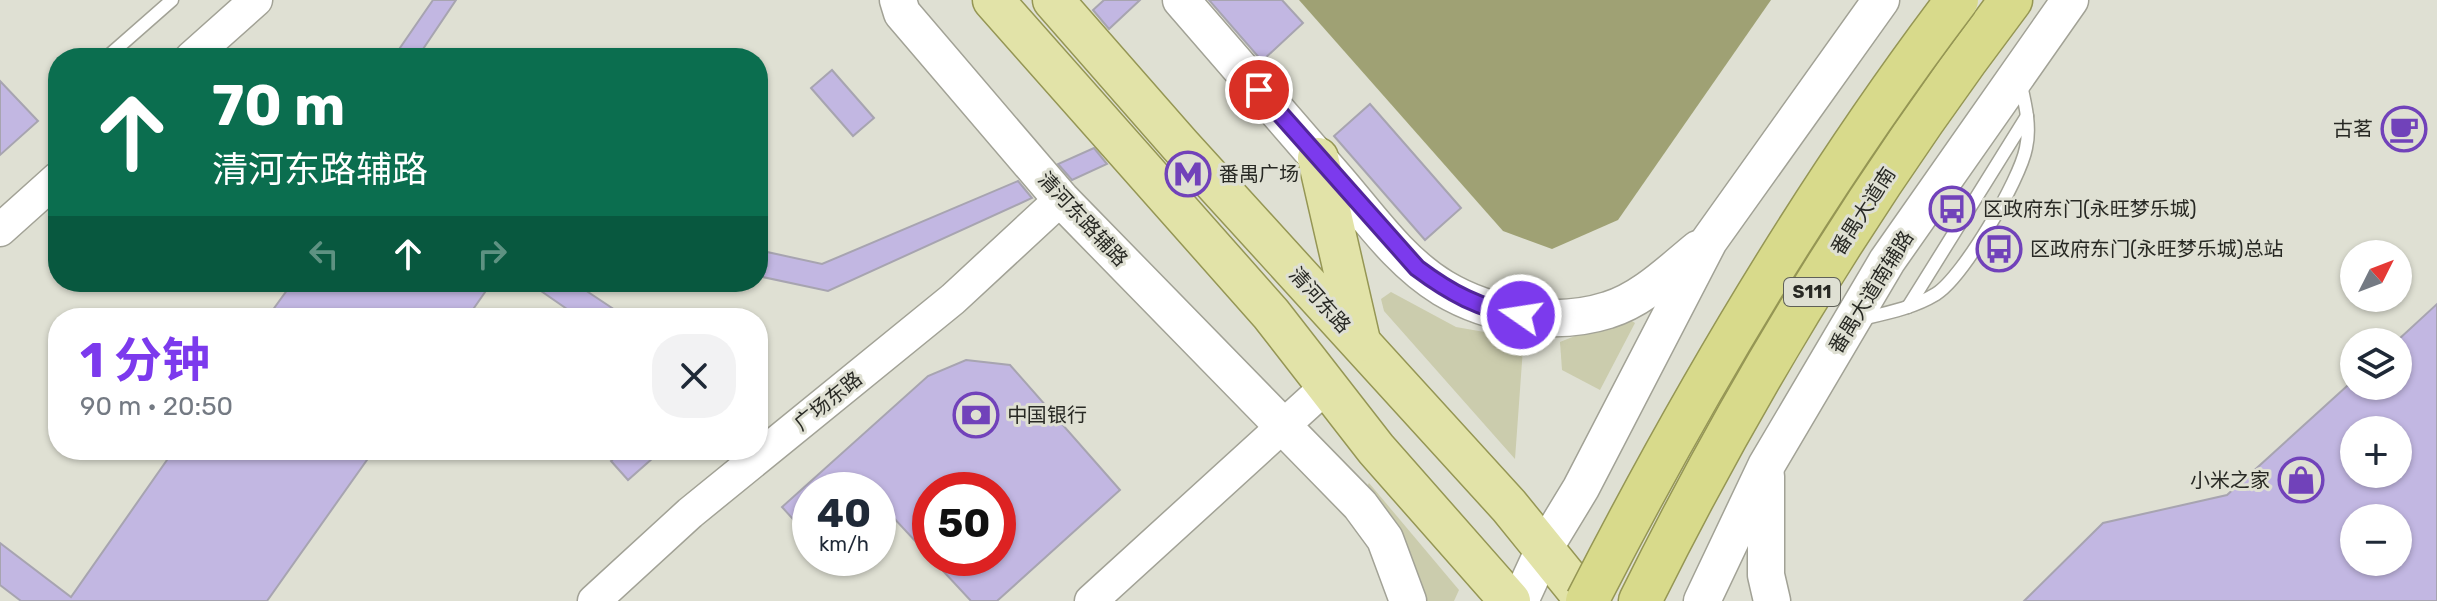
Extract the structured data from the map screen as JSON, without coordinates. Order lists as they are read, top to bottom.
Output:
{
  "streets": {
    "highway": ["番禺大道南", "S111"],
    "main road": ["清河东路辅路", "番禺大道南辅路", "清河东路"],
    "street": ["广场东路"]
  },
  "crossings": [
    ["清河东路辅路", "广场东路"],
    ["S111", "清河东路"]
  ],
  "places": {
    "cafe": ["古茗"],
    "metro station": ["番禺广场"],
    "bus stop": ["区政府东门(永旺梦乐城)", "区政府东门(永旺梦乐城)总站"],
    "bank": ["中国银行"],
    "shop": ["小米之家"]
  },
  "north": "top right",
  "page": {
    "turn": ["70 m", "清河东路辅路"],
    "map_buttons": ["+", "−"],
    "heading": ["1 分钟", "90 m · 20:50"],
    "speed": "40 km/h",
    "limit": "50"
  }
}
